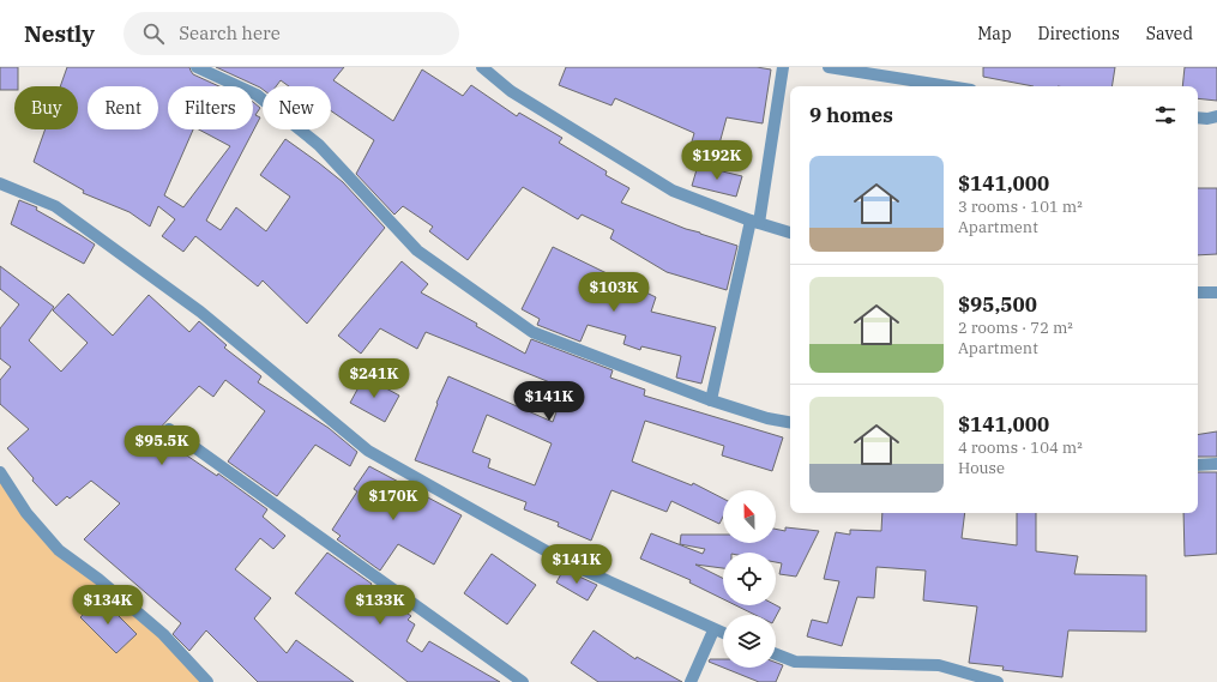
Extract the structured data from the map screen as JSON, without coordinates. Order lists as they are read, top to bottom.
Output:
{
  "north": "top",
  "page": {
    "header": "Nestly",
    "search": "Search here",
    "nav": ["Map", "Directions", "Saved"],
    "chip": [
      "Buy",
      "Rent",
      "Filters",
      "New"
    ],
    "heading": "9 homes",
    "price": [
      "$192K",
      "$103K",
      "$241K",
      "$141K",
      "$95.5K",
      "$170K",
      "$141K",
      "$134K",
      "$133K"
    ],
    "list": [
      {
        "name": "$141,000",
        "note": "3 rooms · 101 m² · Apartment"
      },
      {
        "name": "$95,500",
        "note": "2 rooms · 72 m² · Apartment"
      },
      {
        "name": "$141,000",
        "note": "4 rooms · 104 m² · House"
      }
    ]
  }
}
